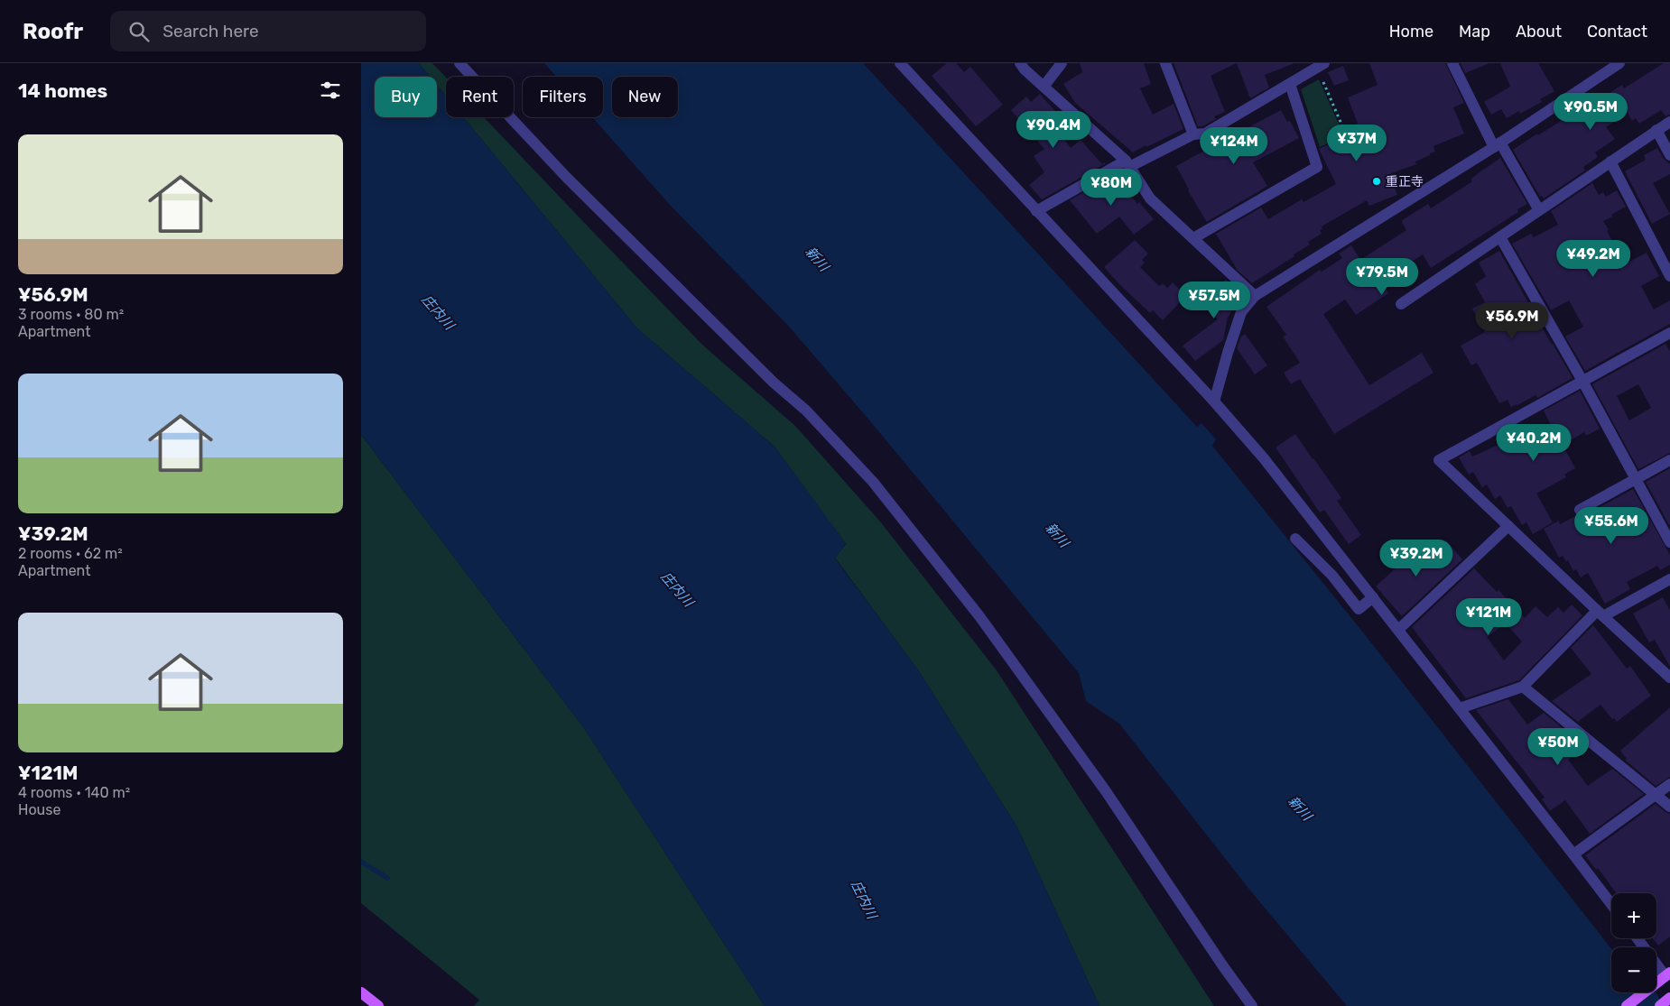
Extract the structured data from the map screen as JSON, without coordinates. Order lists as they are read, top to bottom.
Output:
{
  "water": ["新川", "庄内川"],
  "places": ["重正寺"],
  "page": {
    "header": "Roofr",
    "search": "Search here",
    "nav": [
      "Home",
      "Map",
      "About",
      "Contact"
    ],
    "heading": "14 homes",
    "chip": [
      "Buy",
      "Rent",
      "Filters",
      "New"
    ],
    "price": [
      "¥90.5M",
      "¥90.4M",
      "¥37M",
      "¥124M",
      "¥80M",
      "¥49.2M",
      "¥79.5M",
      "¥57.5M",
      "¥56.9M",
      "¥40.2M",
      "¥55.6M",
      "¥39.2M",
      "¥121M",
      "¥50M"
    ],
    "list": [
      {
        "name": "¥56.9M",
        "note": "3 rooms · 80 m² · Apartment"
      },
      {
        "name": "¥39.2M",
        "note": "2 rooms · 62 m² · Apartment"
      },
      {
        "name": "¥121M",
        "note": "4 rooms · 140 m² · House"
      }
    ],
    "map_buttons": ["+", "−"]
  }
}
